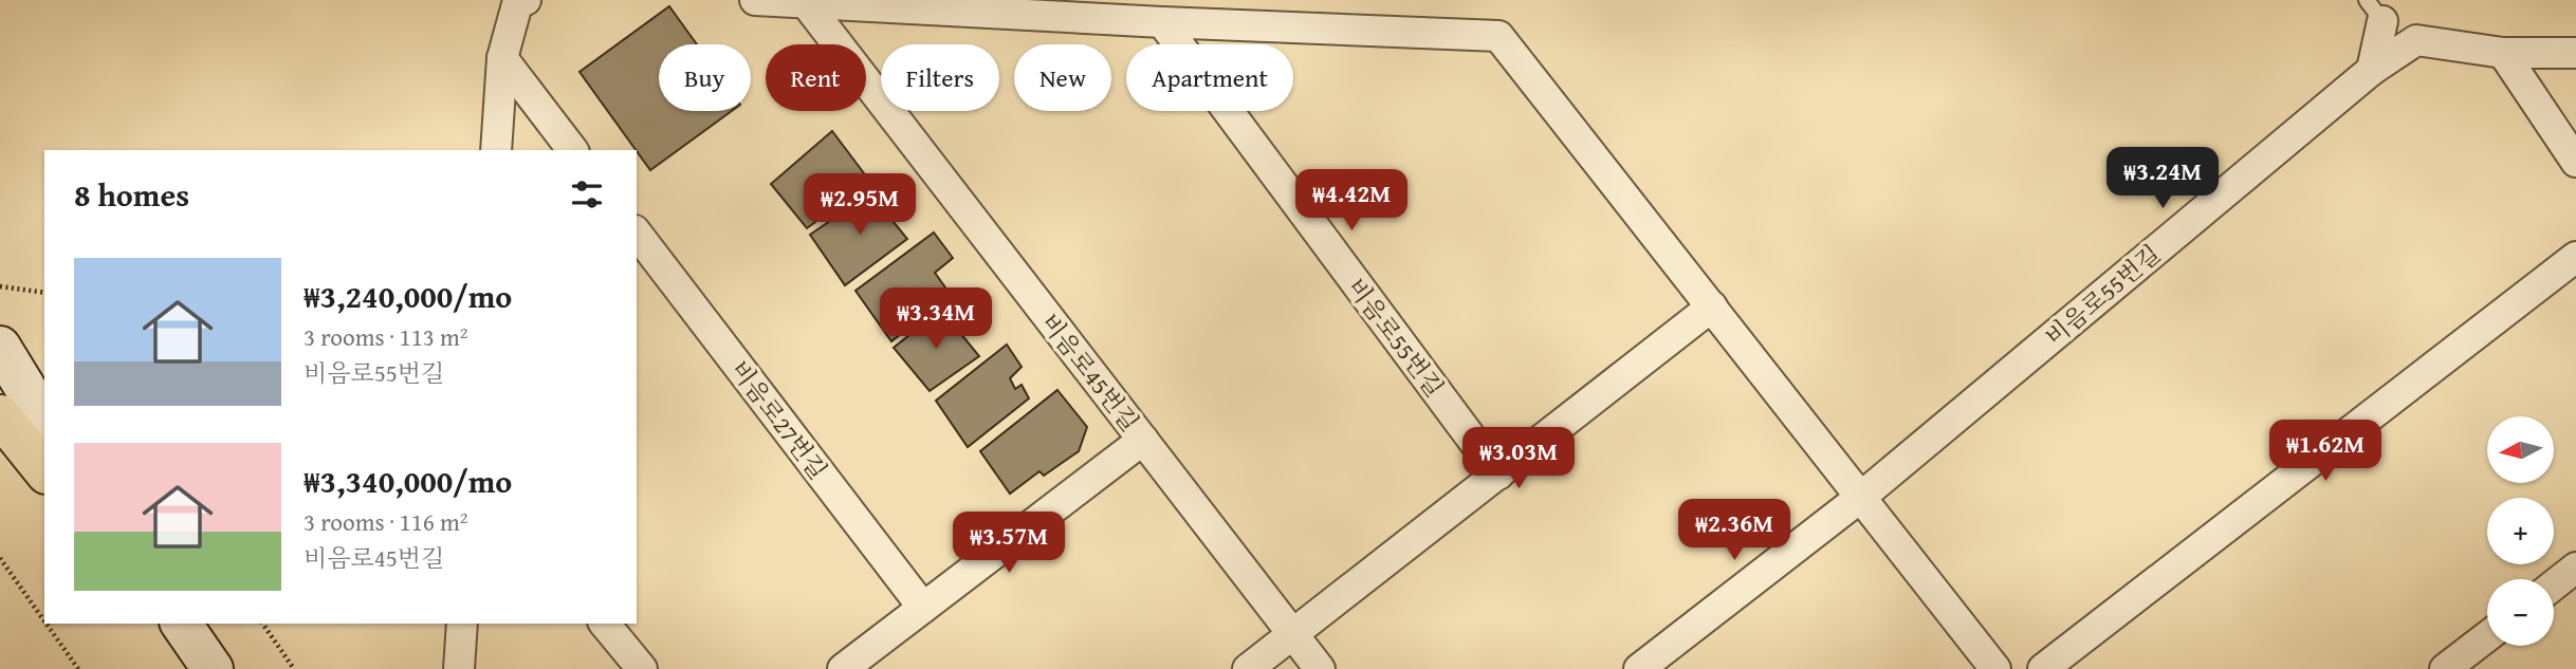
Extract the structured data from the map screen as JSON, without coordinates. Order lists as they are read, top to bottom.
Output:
{
  "streets": {
    "street": ["비음로55번길", "비음로45번길", "비음로27번길"]
  },
  "north": "left",
  "page": {
    "chip": [
      "Buy",
      "Rent",
      "Filters",
      "New",
      "Apartment"
    ],
    "price": [
      "₩3.24M",
      "₩4.42M",
      "₩2.95M",
      "₩3.34M",
      "₩1.62M",
      "₩3.03M",
      "₩2.36M",
      "₩3.57M"
    ],
    "heading": "8 homes",
    "list": [
      {
        "name": "₩3,240,000/mo",
        "note": "3 rooms · 113 m² · 비음로55번길"
      },
      {
        "name": "₩3,340,000/mo",
        "note": "3 rooms · 116 m² · 비음로45번길"
      }
    ],
    "map_buttons": ["+", "−"]
  }
}
